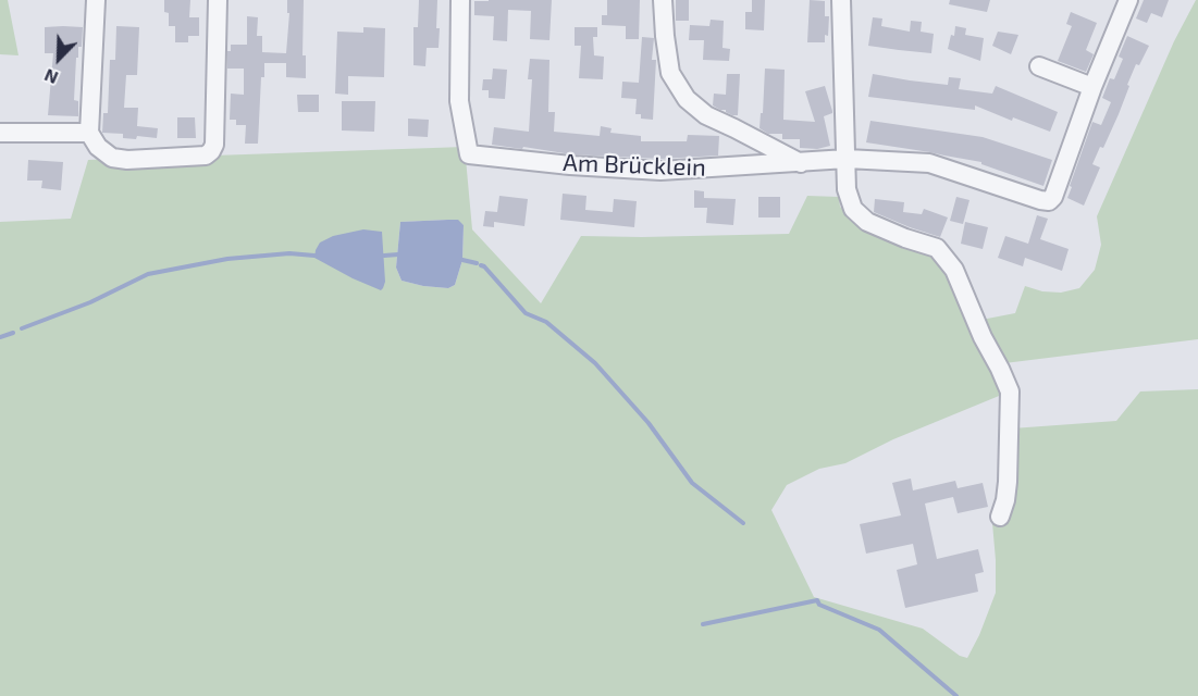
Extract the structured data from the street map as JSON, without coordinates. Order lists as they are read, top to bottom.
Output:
{
  "streets": {
    "street": ["Am Brücklein"]
  },
  "north": "bottom left"
}
